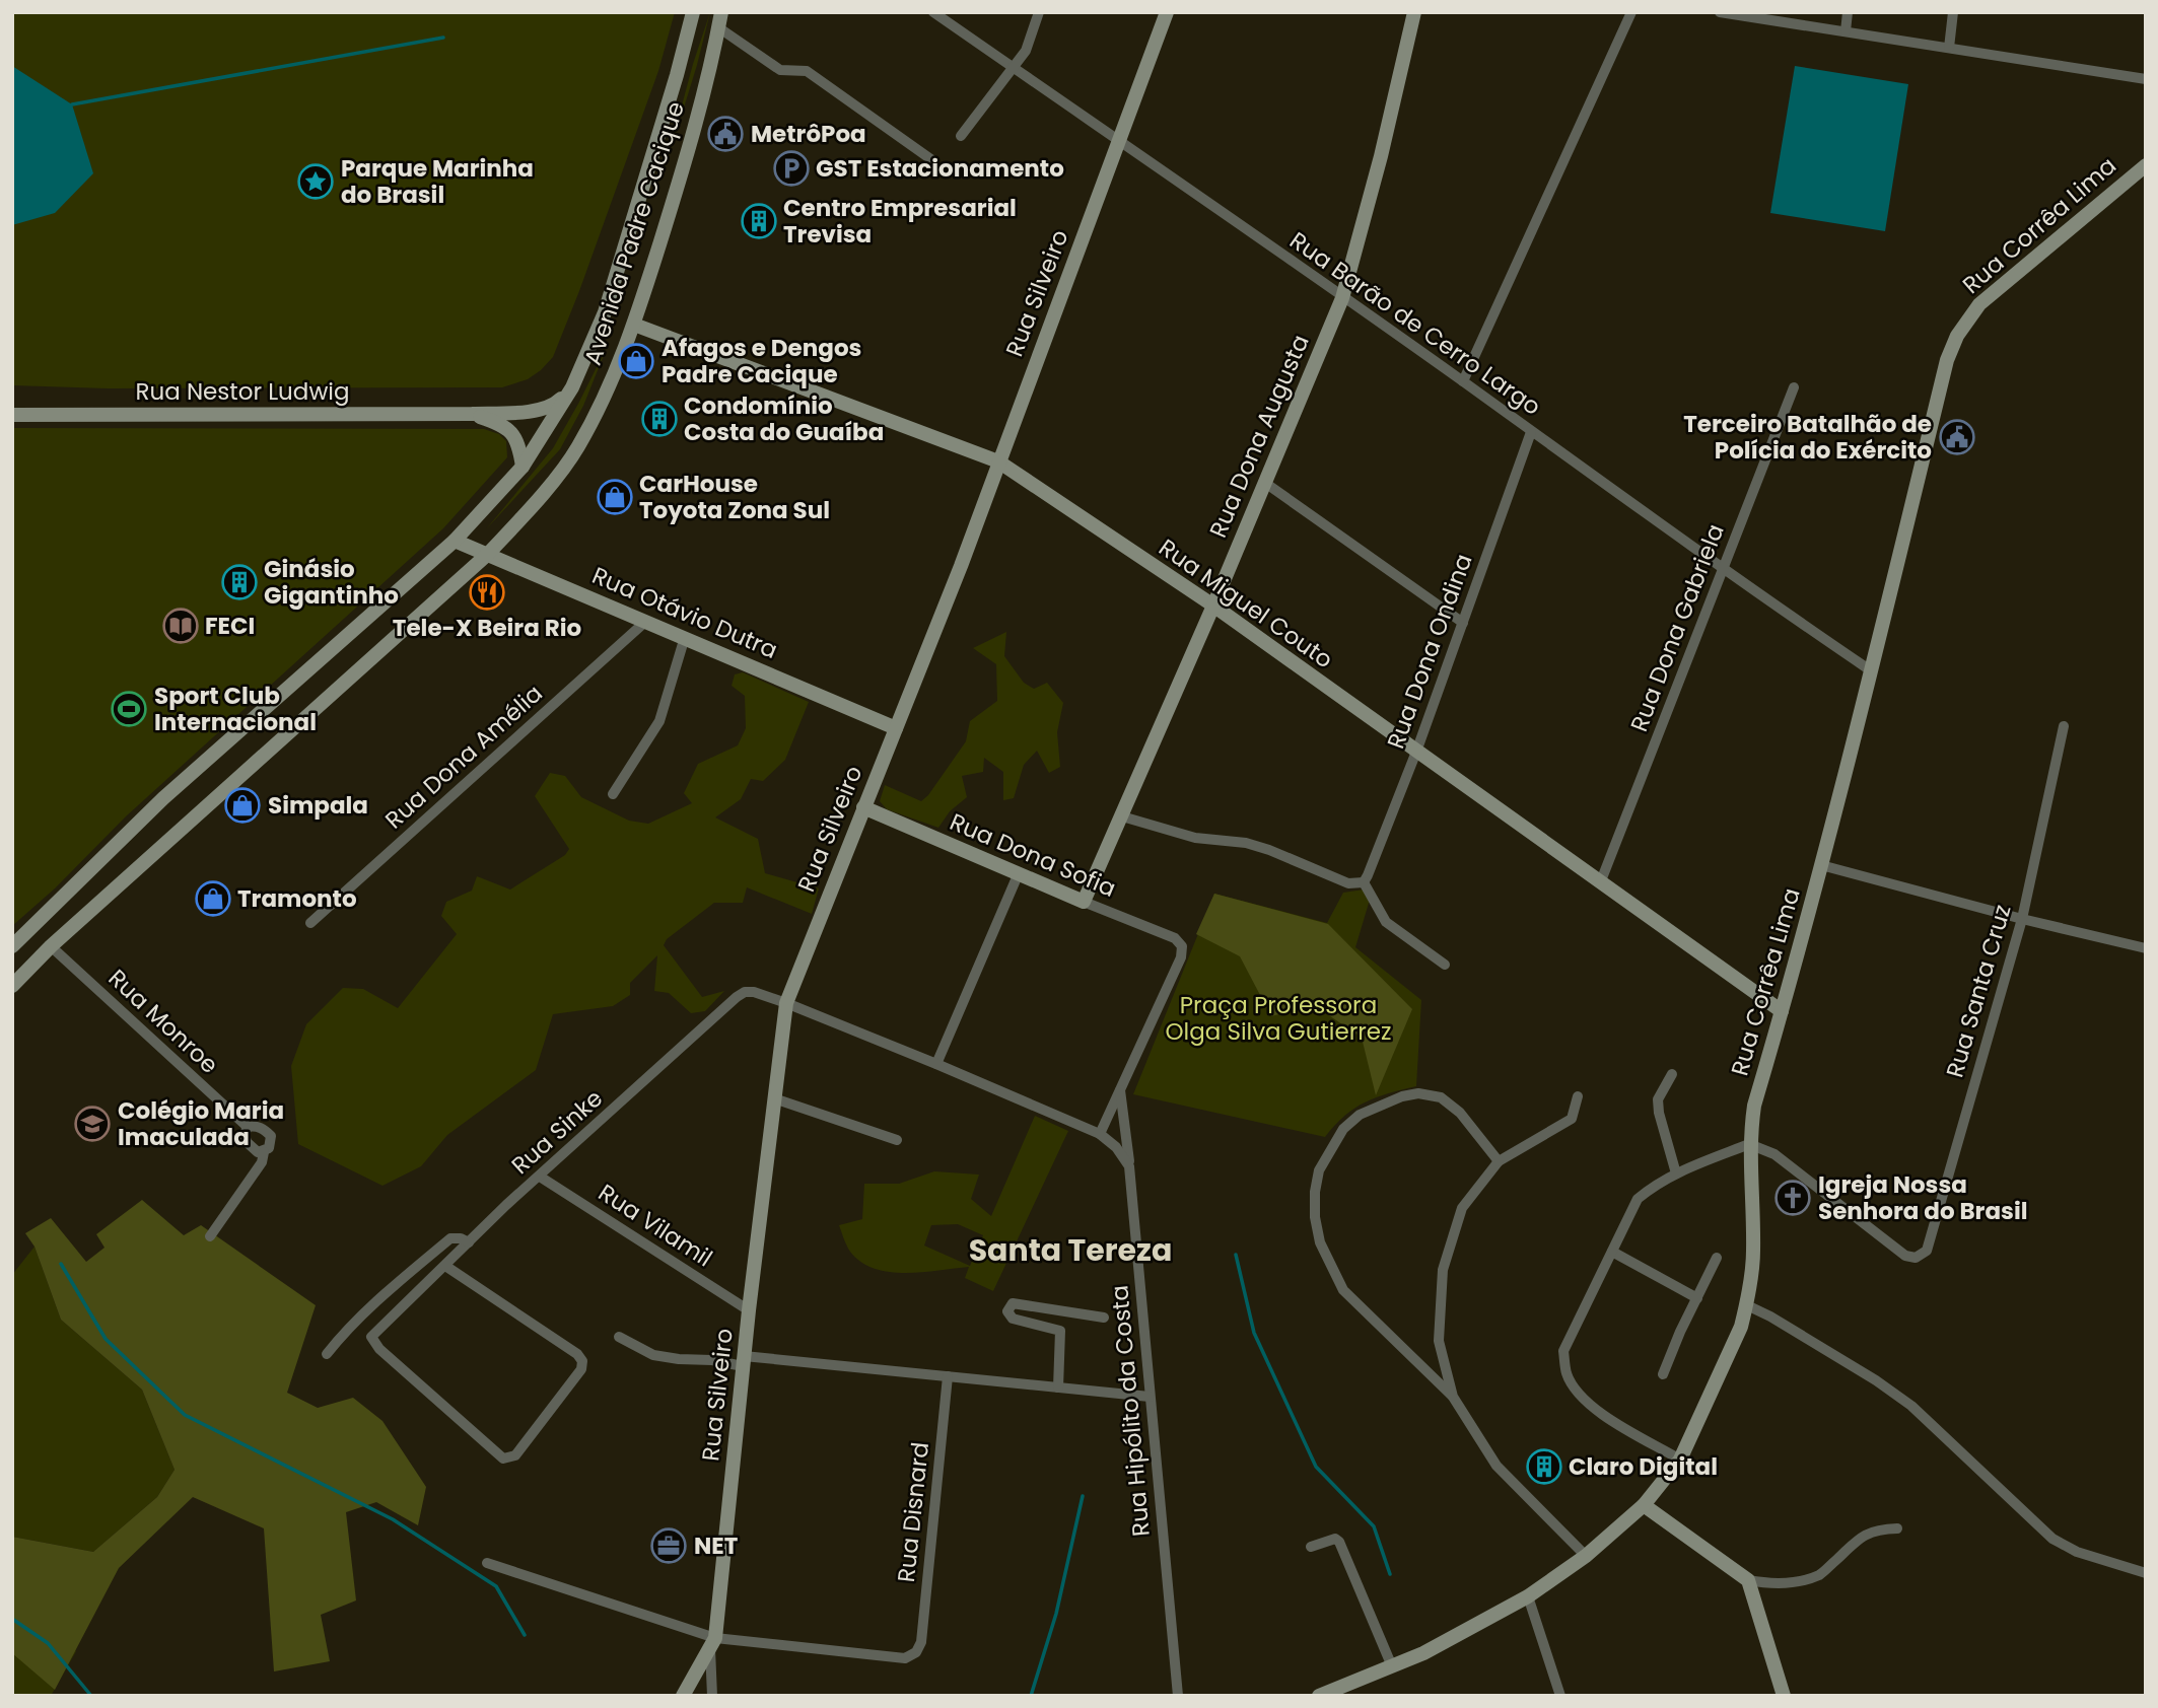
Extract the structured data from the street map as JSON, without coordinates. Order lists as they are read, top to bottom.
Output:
{
  "streets": {
    "street": [
      "Rua Corrêa Lima",
      "Avenida Padre Cacique",
      "Rua Silveiro",
      "Rua Barão de Cerro Largo",
      "Rua Nestor Ludwig",
      "Rua Dona Augusta",
      "Rua Miguel Couto",
      "Rua Otávio Dutra",
      "Rua Dona Gabriela",
      "Rua Dona Ondina",
      "Rua Dona Amélia",
      "Rua Dona Sofia",
      "Rua Santa Cruz",
      "Rua Monroe",
      "Rua Sinke",
      "Rua Vilamil",
      "Rua Hipólito da Costa",
      "Rua Disnard"
    ]
  },
  "crossings": [
    ["Rua Corrêa Lima", "Rua Barão de Cerro Largo"],
    ["Rua Corrêa Lima", "Rua Miguel Couto"],
    ["Rua Corrêa Lima", "Rua Santa Cruz"],
    ["Avenida Padre Cacique", "Rua Nestor Ludwig"],
    ["Avenida Padre Cacique", "Rua Miguel Couto"],
    ["Avenida Padre Cacique", "Rua Otávio Dutra"],
    ["Avenida Padre Cacique", "Rua Monroe"],
    ["Rua Silveiro", "Rua Barão de Cerro Largo"],
    ["Rua Silveiro", "Rua Miguel Couto"],
    ["Rua Silveiro", "Rua Otávio Dutra"],
    ["Rua Silveiro", "Rua Dona Sofia"],
    ["Rua Silveiro", "Rua Sinke"],
    ["Rua Silveiro", "Rua Vilamil"],
    ["Rua Silveiro", "Rua Disnard"],
    ["Rua Barão de Cerro Largo", "Rua Dona Augusta"],
    ["Rua Barão de Cerro Largo", "Rua Dona Gabriela"],
    ["Rua Barão de Cerro Largo", "Rua Dona Ondina"],
    ["Rua Dona Augusta", "Rua Miguel Couto"],
    ["Rua Dona Augusta", "Rua Dona Sofia"],
    ["Rua Miguel Couto", "Rua Dona Gabriela"],
    ["Rua Miguel Couto", "Rua Dona Ondina"],
    ["Rua Otávio Dutra", "Rua Dona Amélia"],
    ["Rua Dona Sofia", "Rua Hipólito da Costa"],
    ["Rua Sinke", "Rua Vilamil"]
  ],
  "districts": ["Santa Tereza"],
  "parks": ["Praça Professora Olga Silva Gutierrez"],
  "places": {
    "public building": ["MetrôPoa", "Terceiro Batalhão de Polícia do Exército"],
    "parking": ["GST Estacionamento"],
    "place": ["Parque Marinha do Brasil"],
    "building": [
      "Centro Empresarial Trevisa",
      "Condomínio Costa do Guaíba",
      "Ginásio Gigantinho",
      "Claro Digital"
    ],
    "shop": [
      "Afagos e Dengos Padre Cacique",
      "CarHouse Toyota Zona Sul",
      "Simpala",
      "Tramonto"
    ],
    "restaurant": ["Tele-X Beira Rio"],
    "library": ["FECI"],
    "sports": ["Sport Club Internacional"],
    "school or university": ["Colégio Maria Imaculada"],
    "church": ["Igreja Nossa Senhora do Brasil"],
    "office": ["NET"]
  }
}
